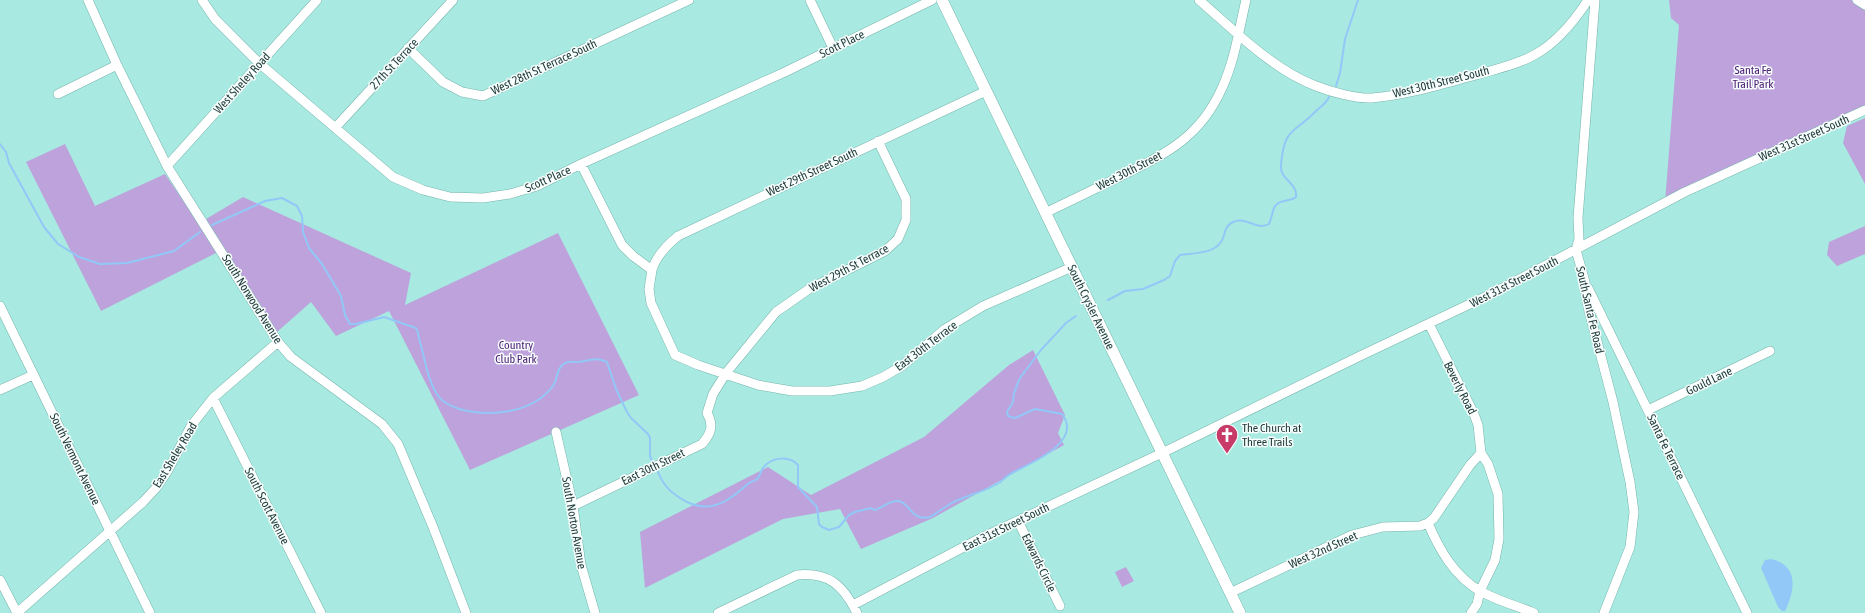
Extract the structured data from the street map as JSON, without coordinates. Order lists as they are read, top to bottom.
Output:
{
  "streets": {
    "main road": ["South Crysler Avenue"],
    "street": [
      "Scott Place",
      "27th St Terrace",
      "West 28th St Terrace South",
      "West 30th Street South",
      "West Sheley Road",
      "West 31st Street South",
      "West 30th Street",
      "West 29th Street South",
      "West 29th St Terrace",
      "South Norwood Avenue",
      "South Santa Fe Road",
      "East 30th Terrace",
      "Gould Lane",
      "Beverly Road",
      "Santa Fe Terrace",
      "East Sheley Road",
      "South Vermont Avenue",
      "East 30th Street",
      "South Scott Avenue",
      "South Norton Avenue",
      "East 31st Street South",
      "West 32nd Street",
      "Edwards Circle"
    ]
  },
  "crossings": [
    ["Scott Place", "27th St Terrace"],
    ["Scott Place", "West Sheley Road"],
    ["27th St Terrace", "West 28th St Terrace South"],
    ["West 30th Street South", "West 30th Street"],
    ["West Sheley Road", "South Norwood Avenue"],
    ["West 31st Street South", "South Crysler Avenue"],
    ["West 31st Street South", "South Santa Fe Road"],
    ["West 31st Street South", "Beverly Road"],
    ["West 31st Street South", "East 31st Street South"],
    ["West 30th Street", "South Crysler Avenue"],
    ["West 29th Street South", "West 29th St Terrace"],
    ["West 29th Street South", "South Crysler Avenue"],
    ["West 29th Street South", "East 30th Terrace"],
    ["West 29th St Terrace", "East 30th Terrace"],
    ["West 29th St Terrace", "East 30th Street"],
    ["South Norwood Avenue", "East Sheley Road"],
    ["South Crysler Avenue", "East 30th Terrace"],
    ["South Crysler Avenue", "East 31st Street South"],
    ["South Crysler Avenue", "West 32nd Street"],
    ["South Santa Fe Road", "Santa Fe Terrace"],
    ["Gould Lane", "Santa Fe Terrace"],
    ["East Sheley Road", "South Vermont Avenue"],
    ["East Sheley Road", "South Scott Avenue"],
    ["East 30th Street", "South Norton Avenue"],
    ["East 31st Street South", "Edwards Circle"]
  ],
  "parks": ["Santa Fe Trail Park", "Country Club Park"],
  "places": {
    "church": ["The Church at Three Trails"]
  }
}
